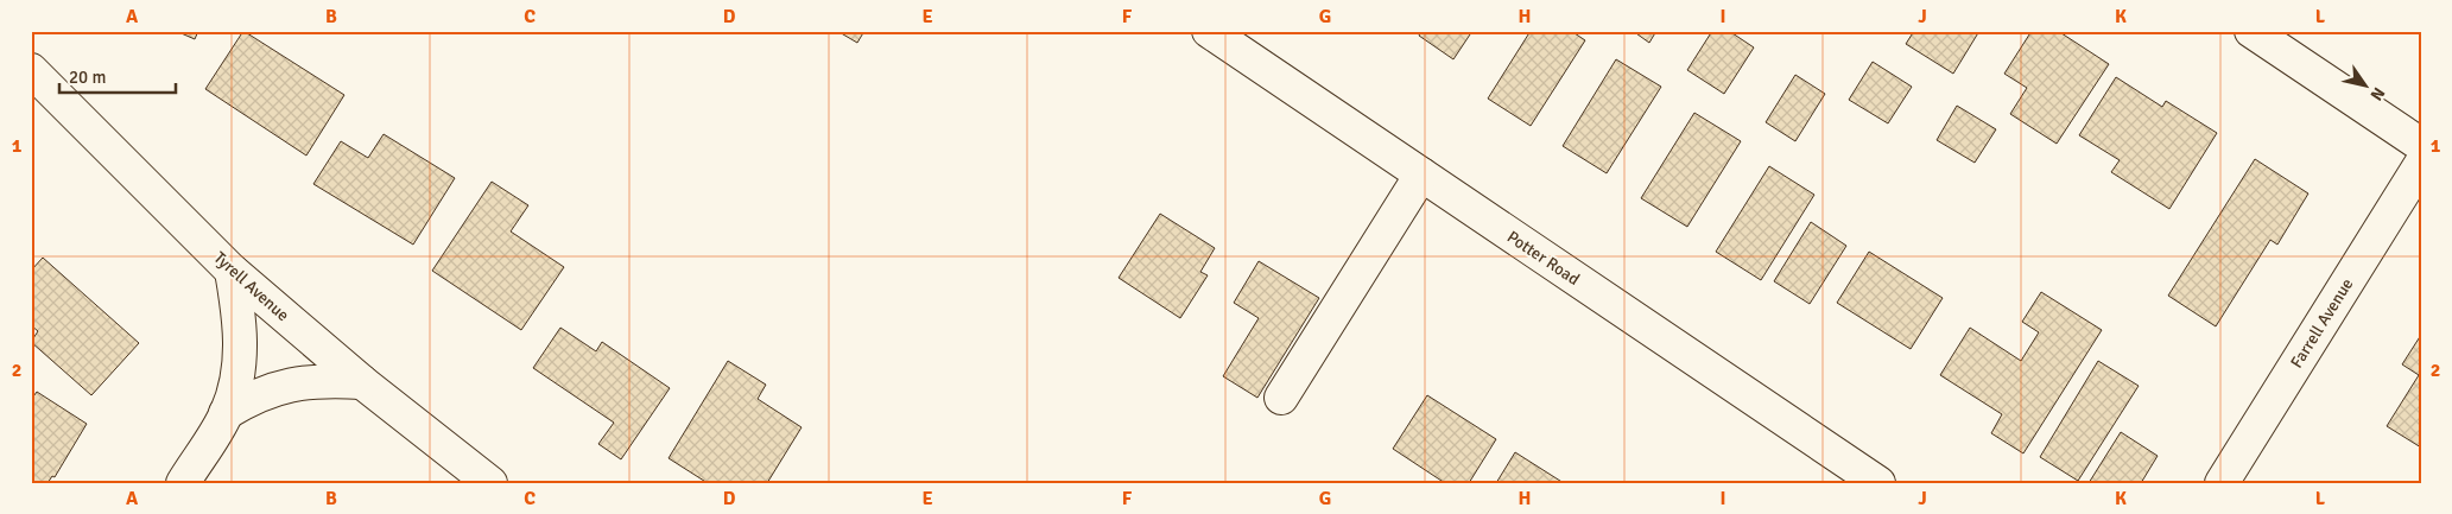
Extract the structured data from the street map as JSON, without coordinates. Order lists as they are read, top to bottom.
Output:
{
  "streets": {
    "street": ["Potter Road", "Tyrell Avenue", "Farrell Avenue"]
  },
  "scale_bar": "20 m",
  "north": "bottom right",
  "grid": {
    "columns": [
      "A",
      "B",
      "C",
      "D",
      "E",
      "F",
      "G",
      "H",
      "I",
      "J",
      "K",
      "L"
    ],
    "rows": ["1", "2"]
  }
}
